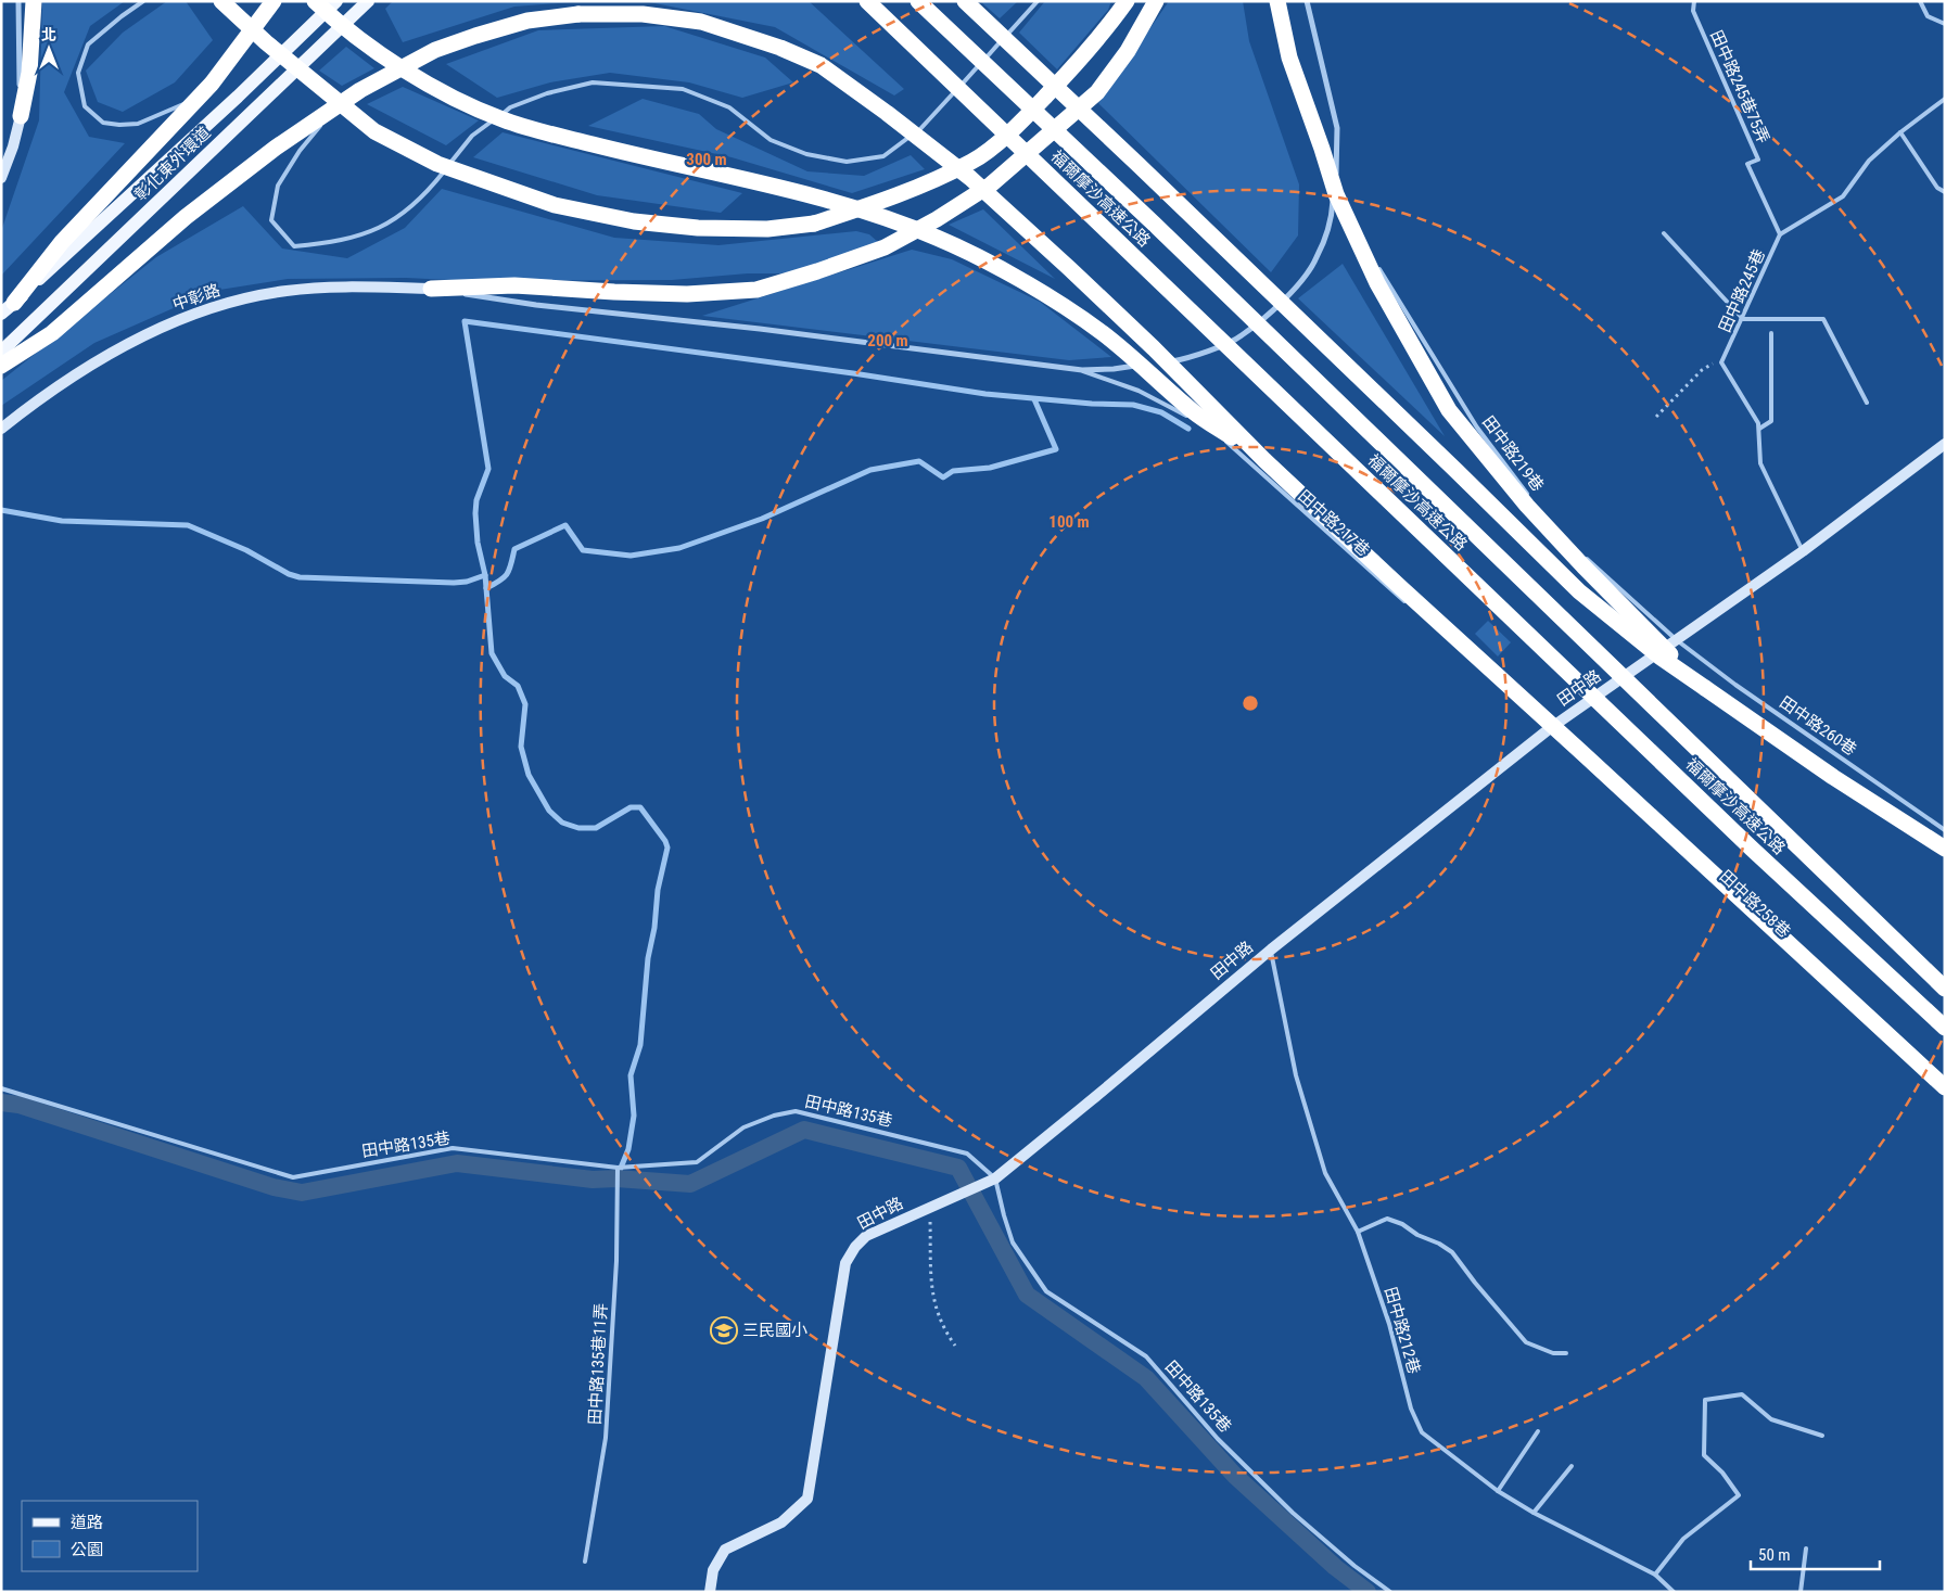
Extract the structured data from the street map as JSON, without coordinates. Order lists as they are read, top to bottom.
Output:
{
  "streets": {
    "highway": ["福爾摩沙高速公路"],
    "main road": ["彰化東外環道"],
    "street": ["中彰路", "田中路"],
    "lane": [
      "田中路245巷75弄",
      "田中路245巷",
      "田中路219巷",
      "田中路217巷",
      "田中路260巷",
      "田中路135巷",
      "田中路212巷",
      "田中路135巷11弄"
    ]
  },
  "crossings": [
    ["田中路245巷75弄", "田中路245巷"],
    ["田中路", "田中路260巷"],
    ["田中路", "田中路135巷"],
    ["田中路", "田中路212巷"],
    ["田中路135巷", "田中路135巷11弄"]
  ],
  "places": {
    "school or university": ["三民國小"]
  },
  "legend": ["道路", "公園"],
  "scale_bar": "50 m",
  "north": "top",
  "rings": ["300 m", "200 m", "100 m"]
}
